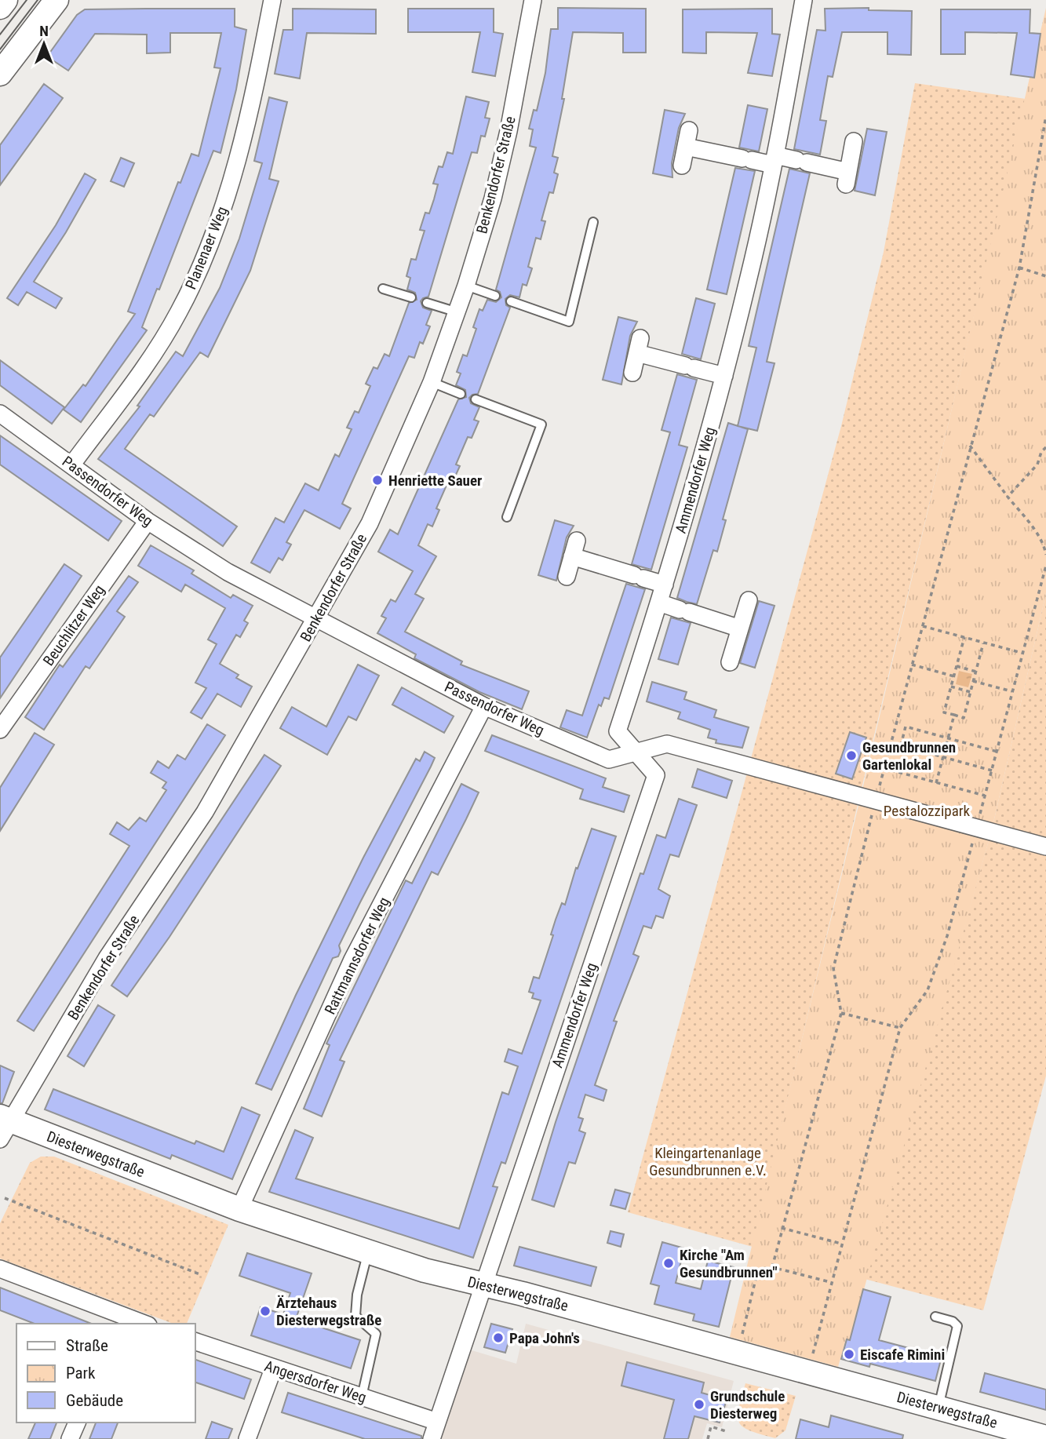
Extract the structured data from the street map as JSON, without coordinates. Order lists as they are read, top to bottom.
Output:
{
  "streets": {
    "street": [
      "Benkendorfer Straße",
      "Planenaer Weg",
      "Ammendorfer Weg",
      "Passendorfer Weg",
      "Beuchlitzer Weg",
      "Rattmannsdorfer Weg",
      "Diesterwegstraße",
      "Angersdorfer Weg"
    ]
  },
  "crossings": [
    ["Benkendorfer Straße", "Passendorfer Weg"],
    ["Benkendorfer Straße", "Diesterwegstraße"],
    ["Planenaer Weg", "Passendorfer Weg"],
    ["Ammendorfer Weg", "Passendorfer Weg"],
    ["Ammendorfer Weg", "Diesterwegstraße"],
    ["Ammendorfer Weg", "Angersdorfer Weg"],
    ["Passendorfer Weg", "Beuchlitzer Weg"],
    ["Passendorfer Weg", "Rattmannsdorfer Weg"],
    ["Rattmannsdorfer Weg", "Diesterwegstraße"]
  ],
  "parks": ["Pestalozzipark", "Kleingartenanlage Gesundbrunnen e.V."],
  "places": [
    "Henriette Sauer",
    "Gesundbrunnen Gartenlokal",
    "Kirche \"Am Gesundbrunnen\"",
    "Ärztehaus Diesterwegstraße",
    "Papa John's",
    "Eiscafe Rimini",
    "Grundschule Diesterweg"
  ],
  "legend": ["Straße", "Park", "Gebäude"],
  "north": "top"
}
